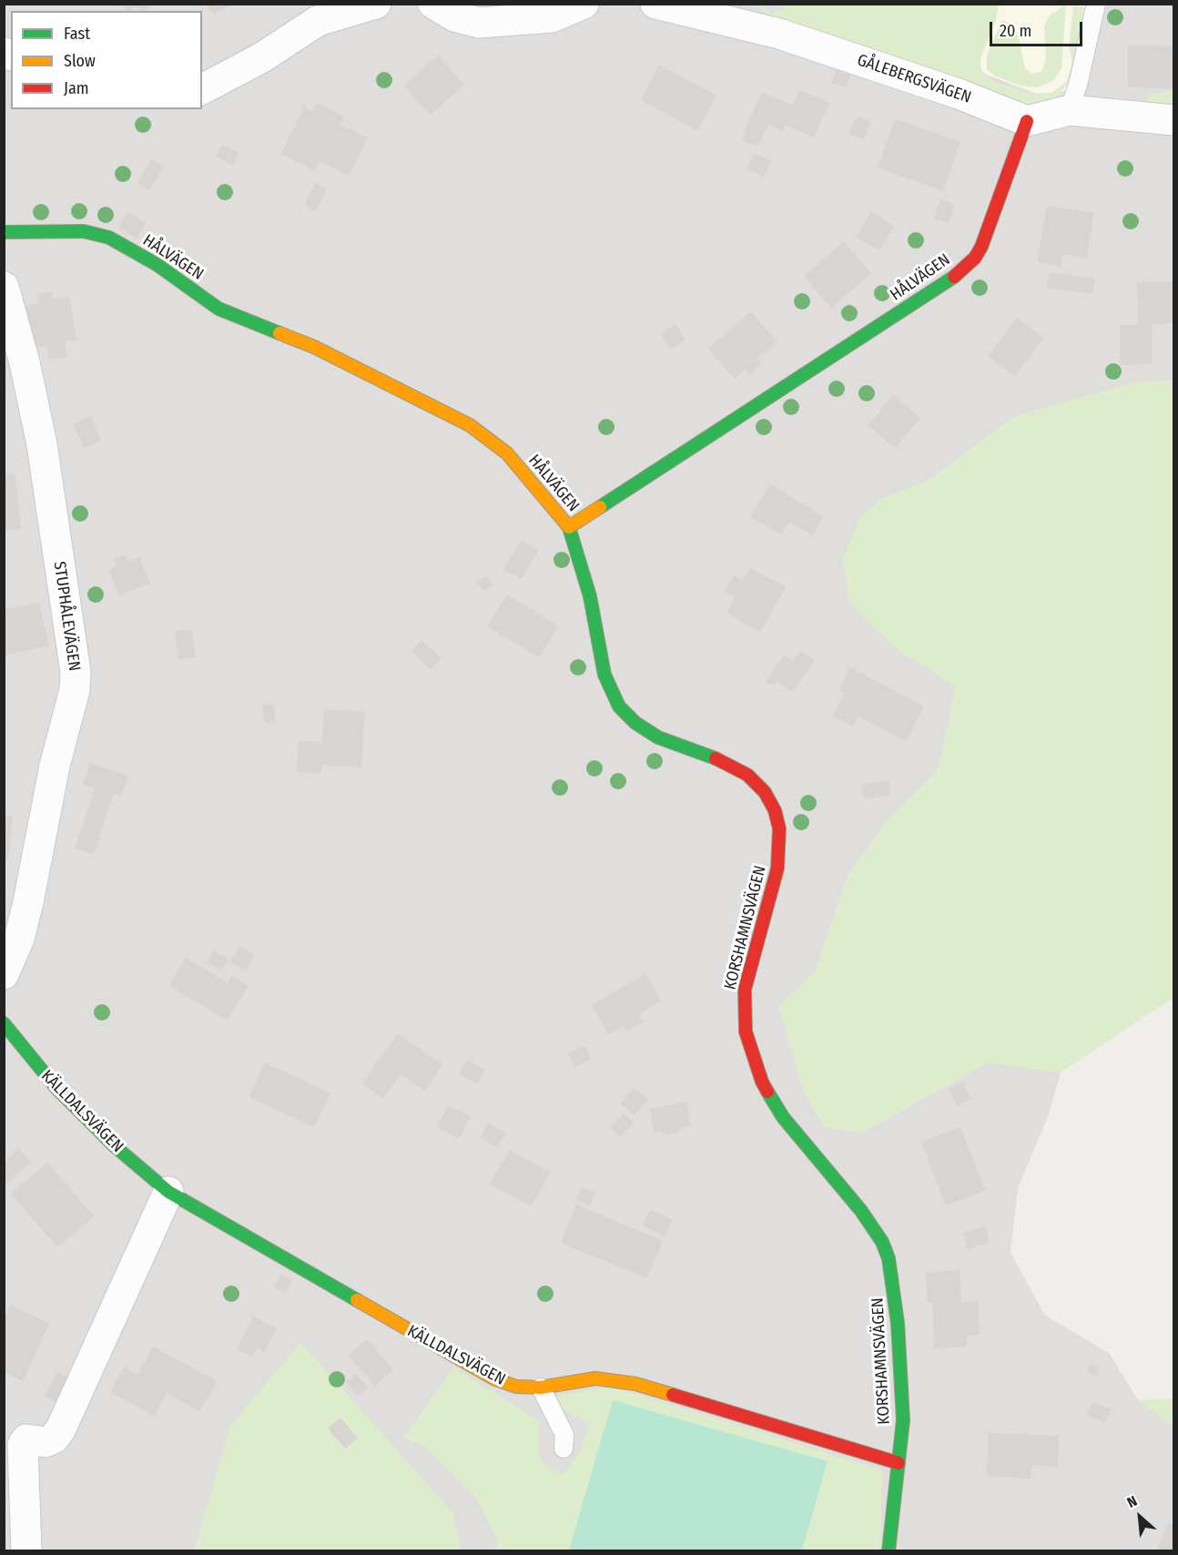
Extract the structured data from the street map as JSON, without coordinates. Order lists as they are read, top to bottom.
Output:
{
  "streets": {
    "street": [
      "GÅLEBERGSVÄGEN",
      "HÅLVÄGEN",
      "STUPHÅLEVÄGEN",
      "KORSHAMNSVÄGEN",
      "KÄLLDALSVÄGEN"
    ]
  },
  "crossings": [
    ["GÅLEBERGSVÄGEN", "HÅLVÄGEN"],
    ["HÅLVÄGEN", "KORSHAMNSVÄGEN"],
    ["KORSHAMNSVÄGEN", "KÄLLDALSVÄGEN"]
  ],
  "legend": ["Fast", "Slow", "Jam"],
  "scale_bar": "20 m",
  "north": "top left"
}
